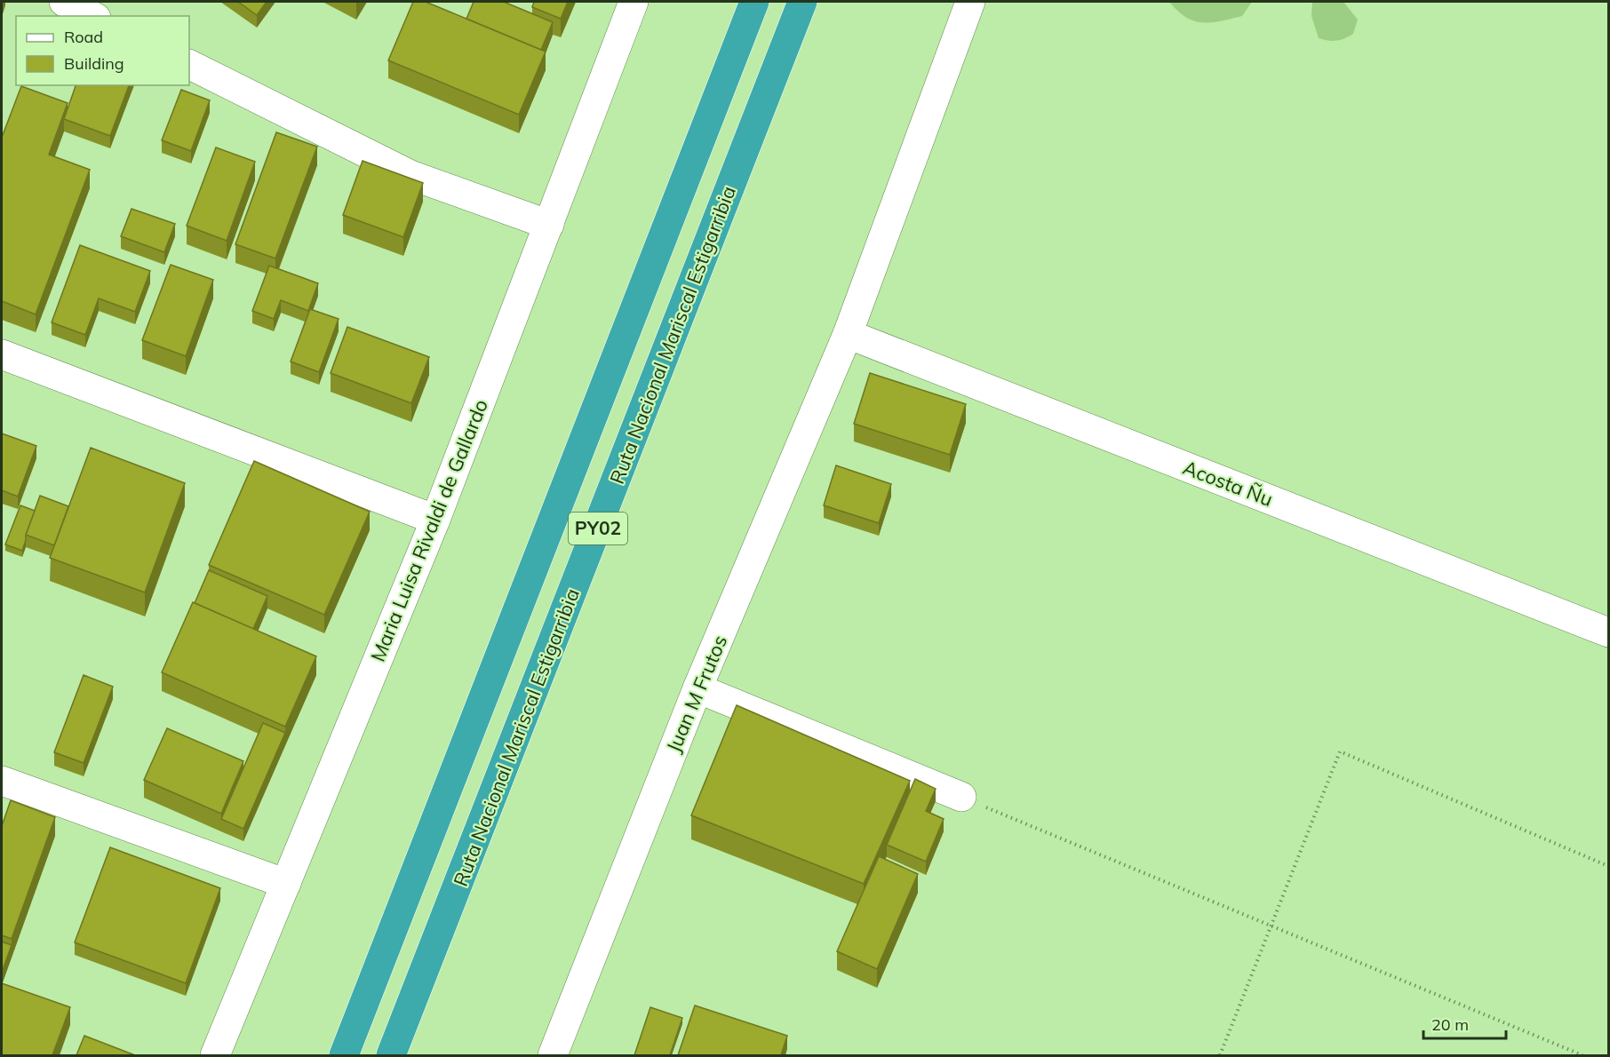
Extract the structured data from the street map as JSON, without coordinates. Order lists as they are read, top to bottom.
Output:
{
  "streets": {
    "highway": ["Ruta Nacional Mariscal Estigarribia", "PY02"],
    "street": ["Acosta Ñu", "Maria Luisa Rivaldi de Gallardo", "Juan M Frutos"]
  },
  "crossings": [
    ["Acosta Ñu", "Juan M Frutos"]
  ],
  "legend": ["Road", "Building"],
  "scale_bar": "20 m"
}
